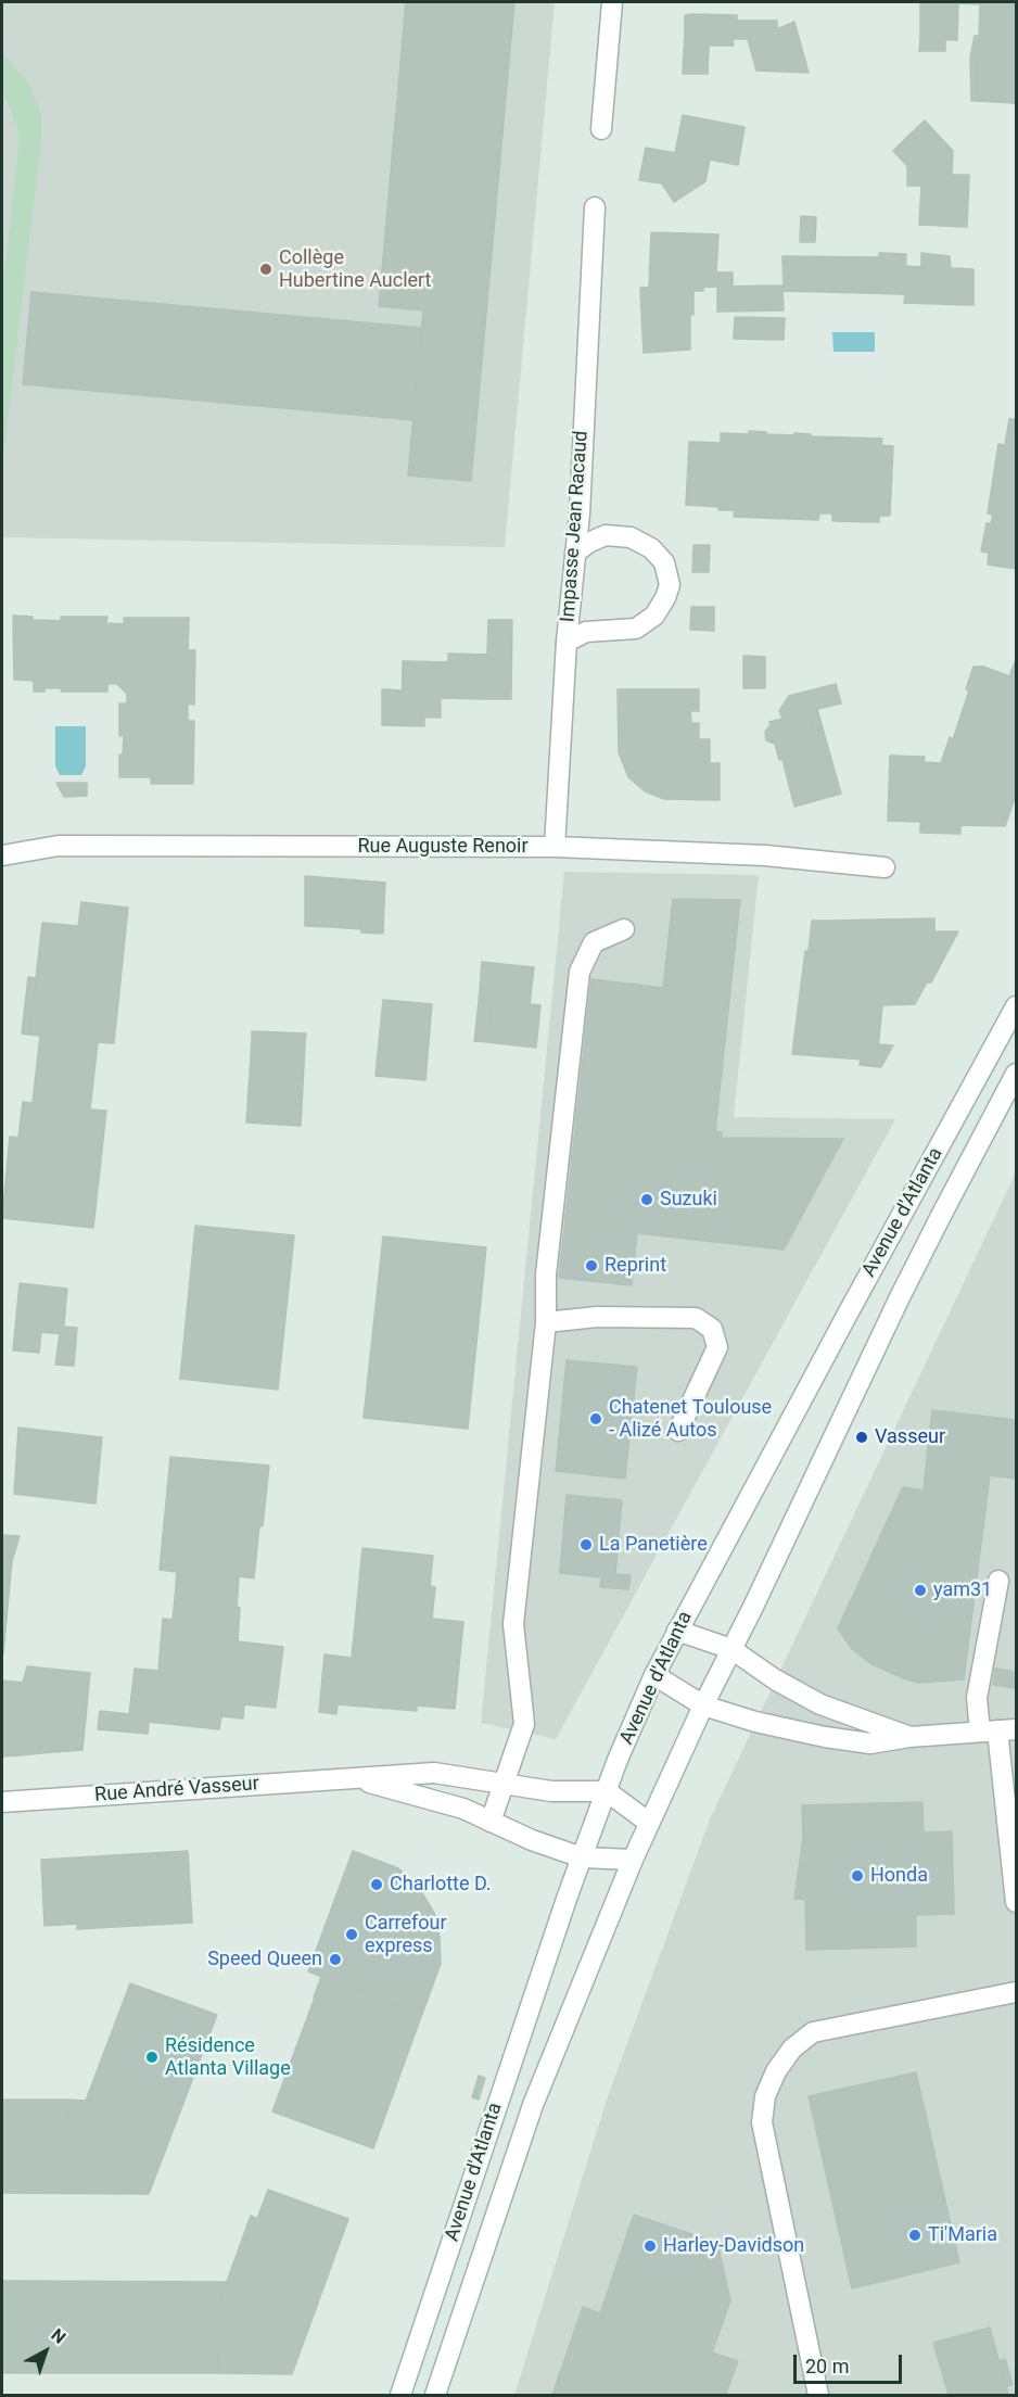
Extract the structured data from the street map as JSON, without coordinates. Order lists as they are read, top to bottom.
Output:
{
  "streets": {
    "street": [
      "Impasse Jean Racaud",
      "Rue Auguste Renoir",
      "Avenue d'Atlanta",
      "Rue André Vasseur"
    ]
  },
  "crossings": [
    ["Impasse Jean Racaud", "Rue Auguste Renoir"],
    ["Avenue d'Atlanta", "Rue André Vasseur"]
  ],
  "places": [
    "Collège Hubertine Auclert",
    "Suzuki",
    "Reprint",
    "Chatenet Toulouse - Alizé Autos",
    "Vasseur",
    "La Panetière",
    "yam31",
    "Honda",
    "Charlotte D.",
    "Carrefour express",
    "Speed Queen",
    "Résidence Atlanta Village",
    "Ti'Maria",
    "Harley-Davidson"
  ],
  "scale_bar": "20 m",
  "north": "top right"
}
